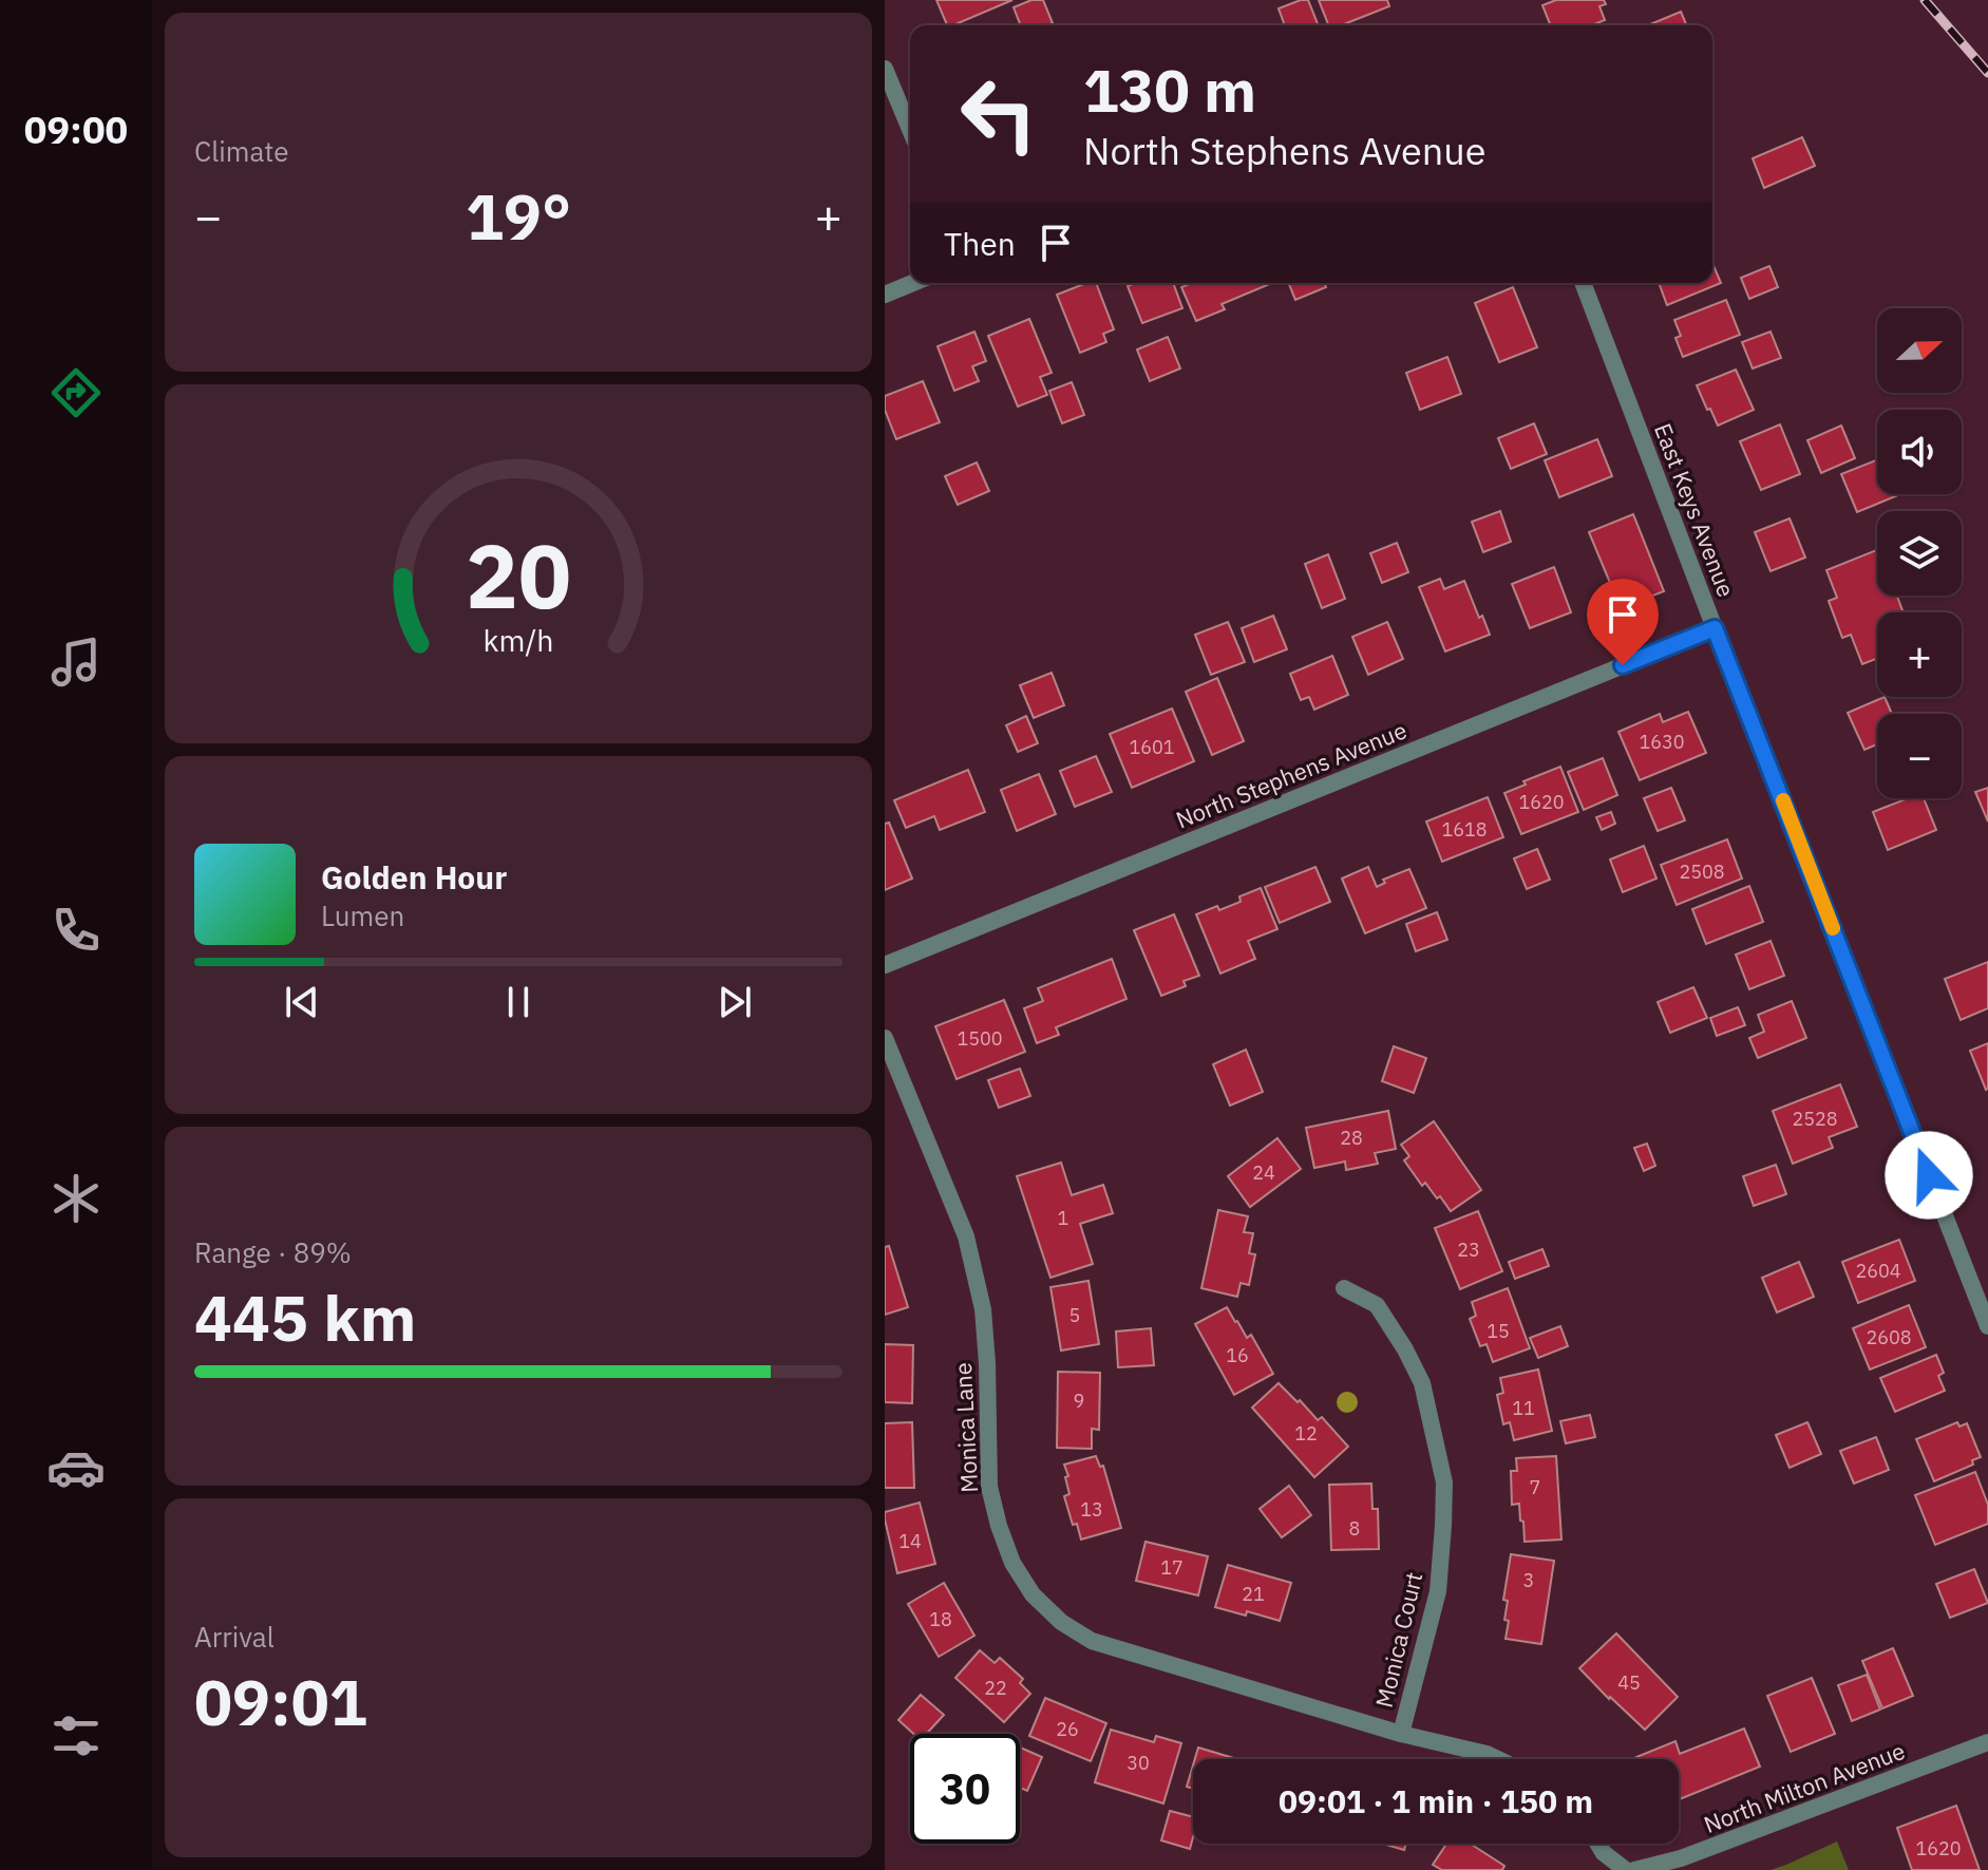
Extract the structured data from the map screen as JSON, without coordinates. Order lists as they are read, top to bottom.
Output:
{
  "streets": {
    "street": [
      "East Keys Avenue",
      "North Stephens Avenue",
      "Monica Lane",
      "Monica Court",
      "North Milton Avenue"
    ]
  },
  "crossings": [
    ["East Keys Avenue", "North Stephens Avenue"],
    ["Monica Lane", "Monica Court"]
  ],
  "house_numbers": [
    "1630",
    "1601",
    "1620",
    "1618",
    "2508",
    "1500",
    "2528",
    "28",
    "24",
    "1",
    "23",
    "2604",
    "5",
    "15",
    "2608",
    "16",
    "9",
    "11",
    "12",
    "7",
    "13",
    "8",
    "14",
    "17",
    "3",
    "21",
    "18",
    "45",
    "22",
    "26",
    "30",
    "1620"
  ],
  "north": "right",
  "page": {
    "tabs": "09:00",
    "tile": [
      "Climate",
      ["Range · 89%", "445 km"],
      ["Arrival", "09:01"]
    ],
    "turn": ["130 m", "North Stephens Avenue"],
    "heat": ["−", "19°", "+"],
    "then": "Then",
    "map_buttons": ["+", "−"],
    "song": ["Golden Hour", "Lumen"],
    "limit": "30",
    "trip": "09:01 · 1 min · 150 m",
    "gauge": ["20", "km/h"]
  }
}
